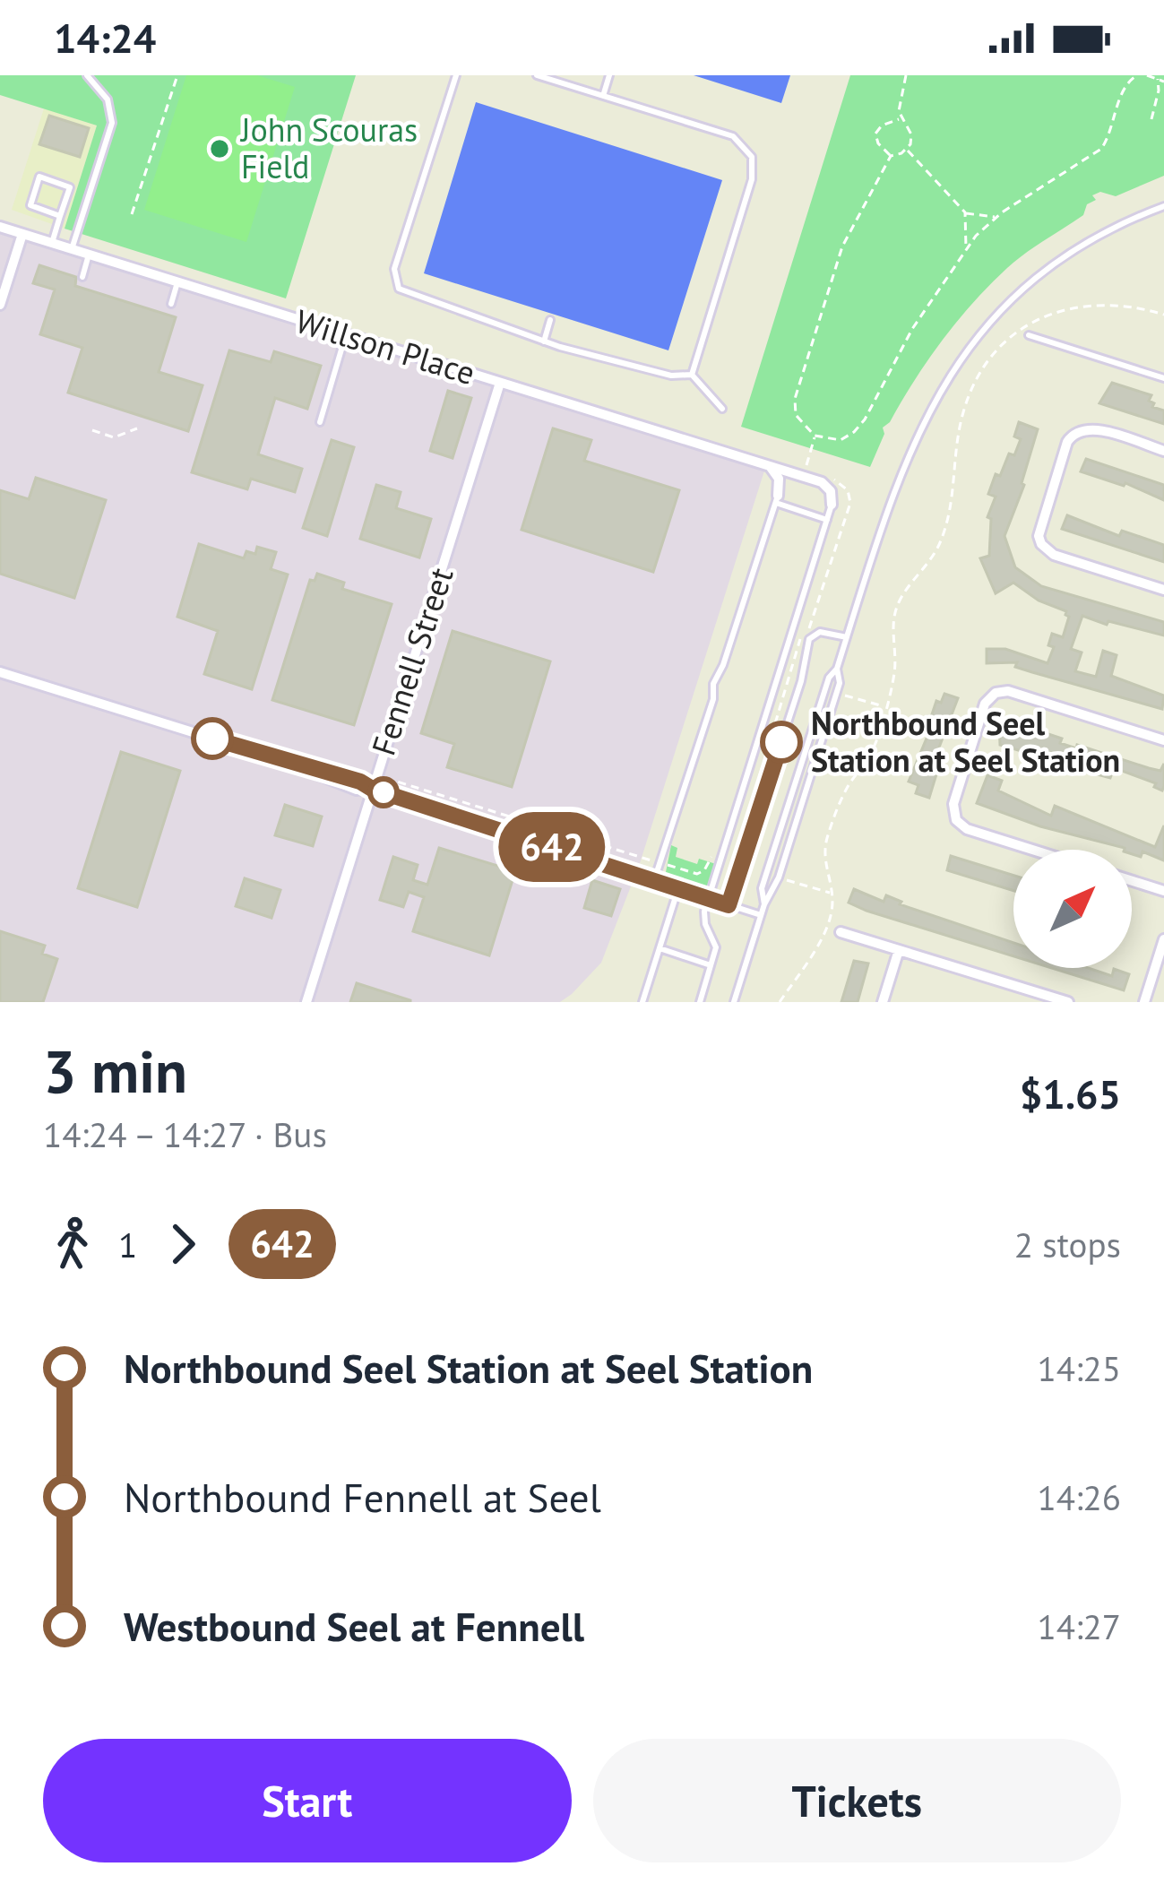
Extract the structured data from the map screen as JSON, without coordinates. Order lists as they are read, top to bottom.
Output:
{
  "streets": {
    "street": ["Willson Place", "Fennell Street"]
  },
  "crossings": [
    ["Willson Place", "Fennell Street"]
  ],
  "places": ["John Scouras Field", "Northbound Seel Station at Seel Station"],
  "lines": ["bus line 642"],
  "north": "top right",
  "page": {
    "status": "14:24",
    "on_map": "642",
    "heading": ["3 min", "14:24 – 14:27 · Bus", "$1.65"],
    "legs": ["1", "642", "2 stops"],
    "list": [
      {
        "name": "Northbound Seel Station at Seel Station",
        "value": "14:25"
      },
      {
        "name": "Northbound Fennell at Seel",
        "value": "14:26"
      },
      {
        "name": "Westbound Seel at Fennell",
        "value": "14:27"
      }
    ],
    "buttons": ["Start", "Tickets"]
  }
}
